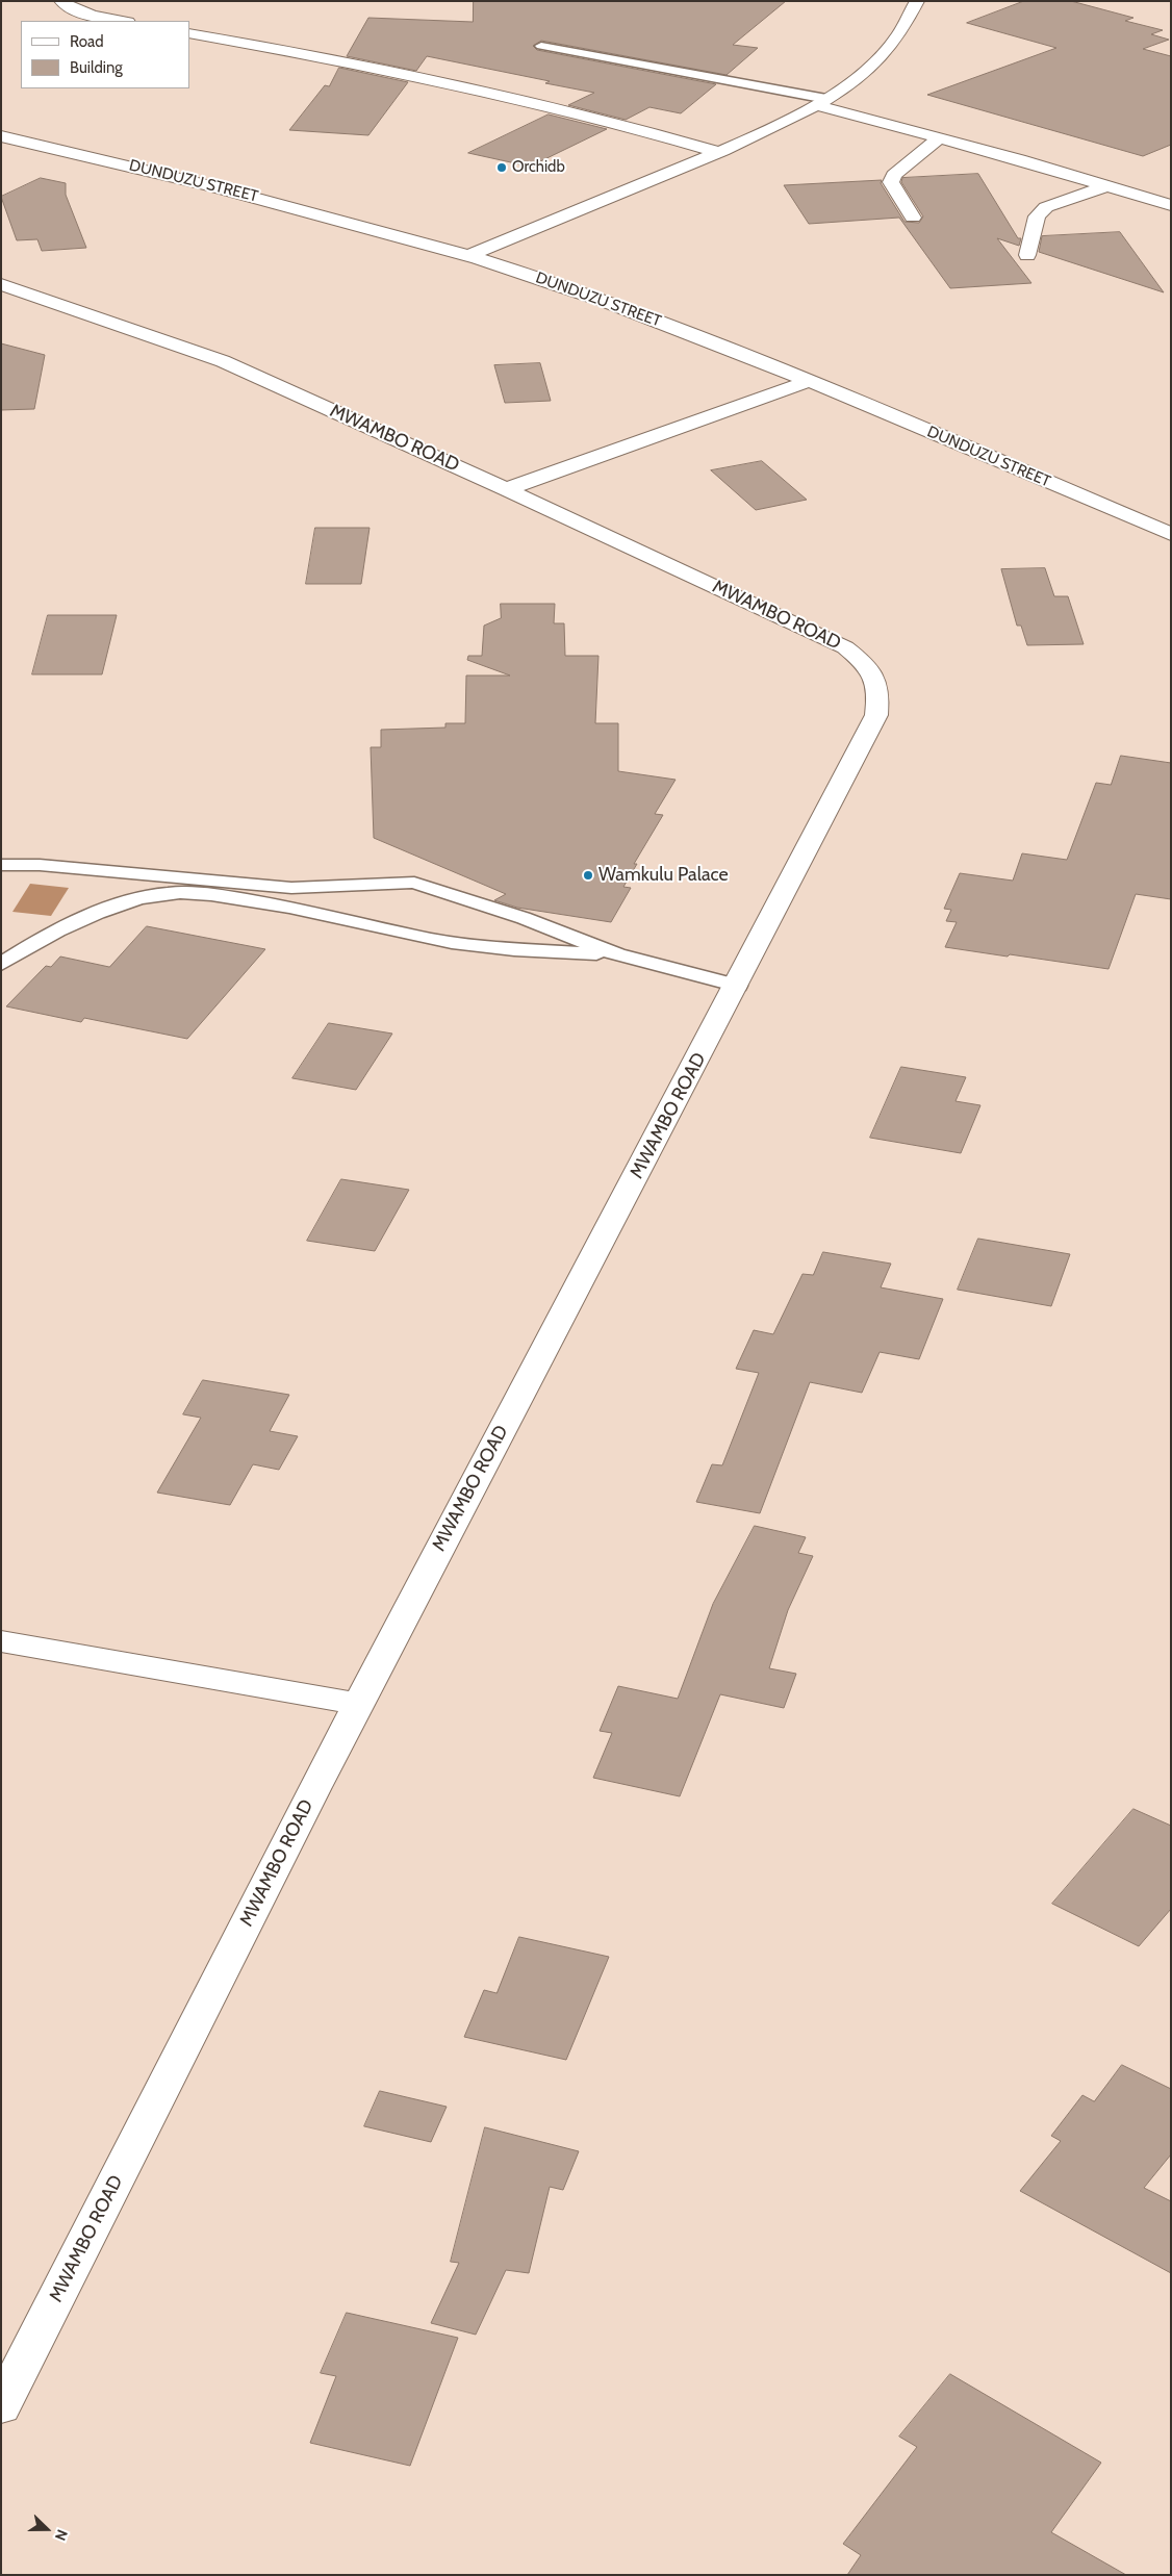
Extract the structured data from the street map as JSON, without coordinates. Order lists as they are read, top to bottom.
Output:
{
  "streets": {
    "street": ["DUNDUZU STREET", "MWAMBO ROAD"]
  },
  "places": ["Orchidb", "Wamkulu Palace"],
  "legend": ["Road", "Building"],
  "north": "right"
}
